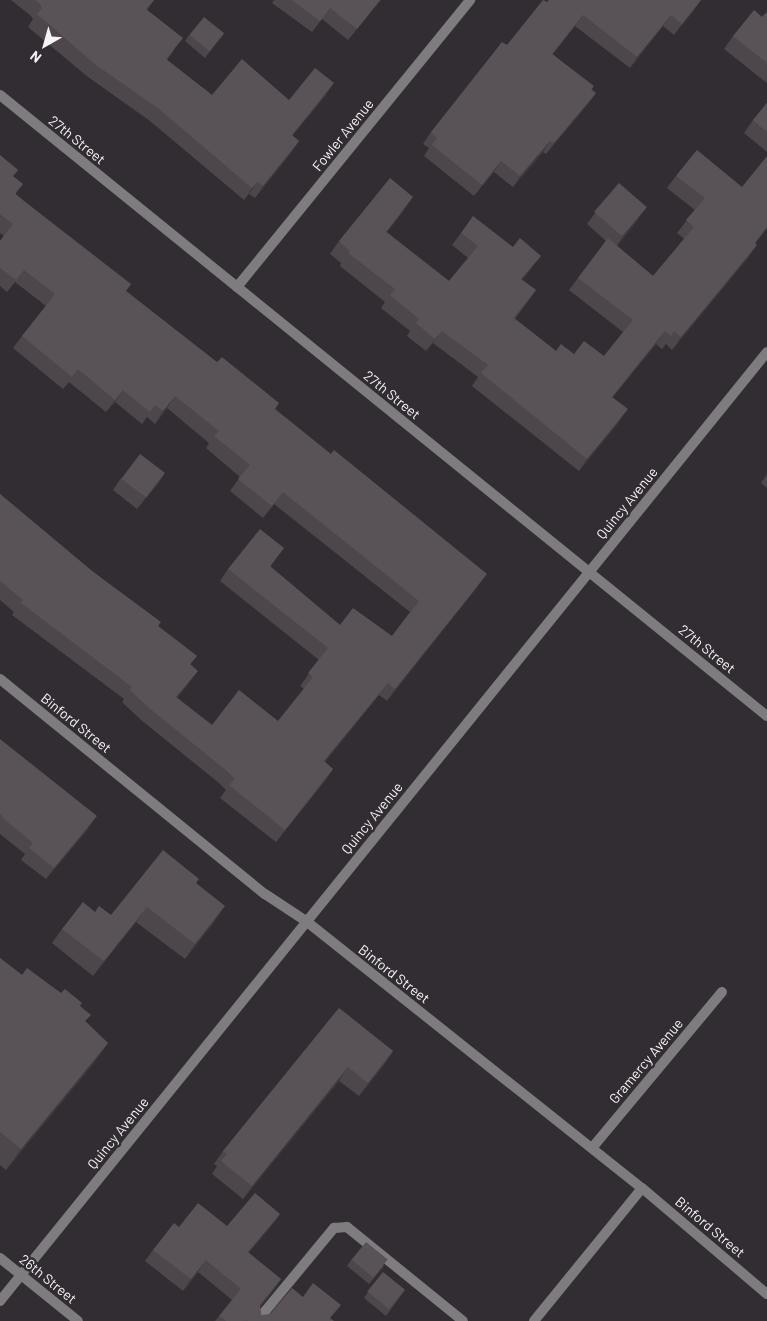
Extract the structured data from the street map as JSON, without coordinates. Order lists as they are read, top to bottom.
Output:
{
  "streets": {
    "street": [
      "Fowler Avenue",
      "27th Street",
      "Quincy Avenue",
      "Binford Street",
      "Gramercy Avenue",
      "26th Street"
    ]
  },
  "crossings": [
    ["Fowler Avenue", "27th Street"],
    ["27th Street", "Quincy Avenue"],
    ["Quincy Avenue", "Binford Street"],
    ["Quincy Avenue", "26th Street"],
    ["Binford Street", "Gramercy Avenue"]
  ],
  "north": "bottom left"
}
